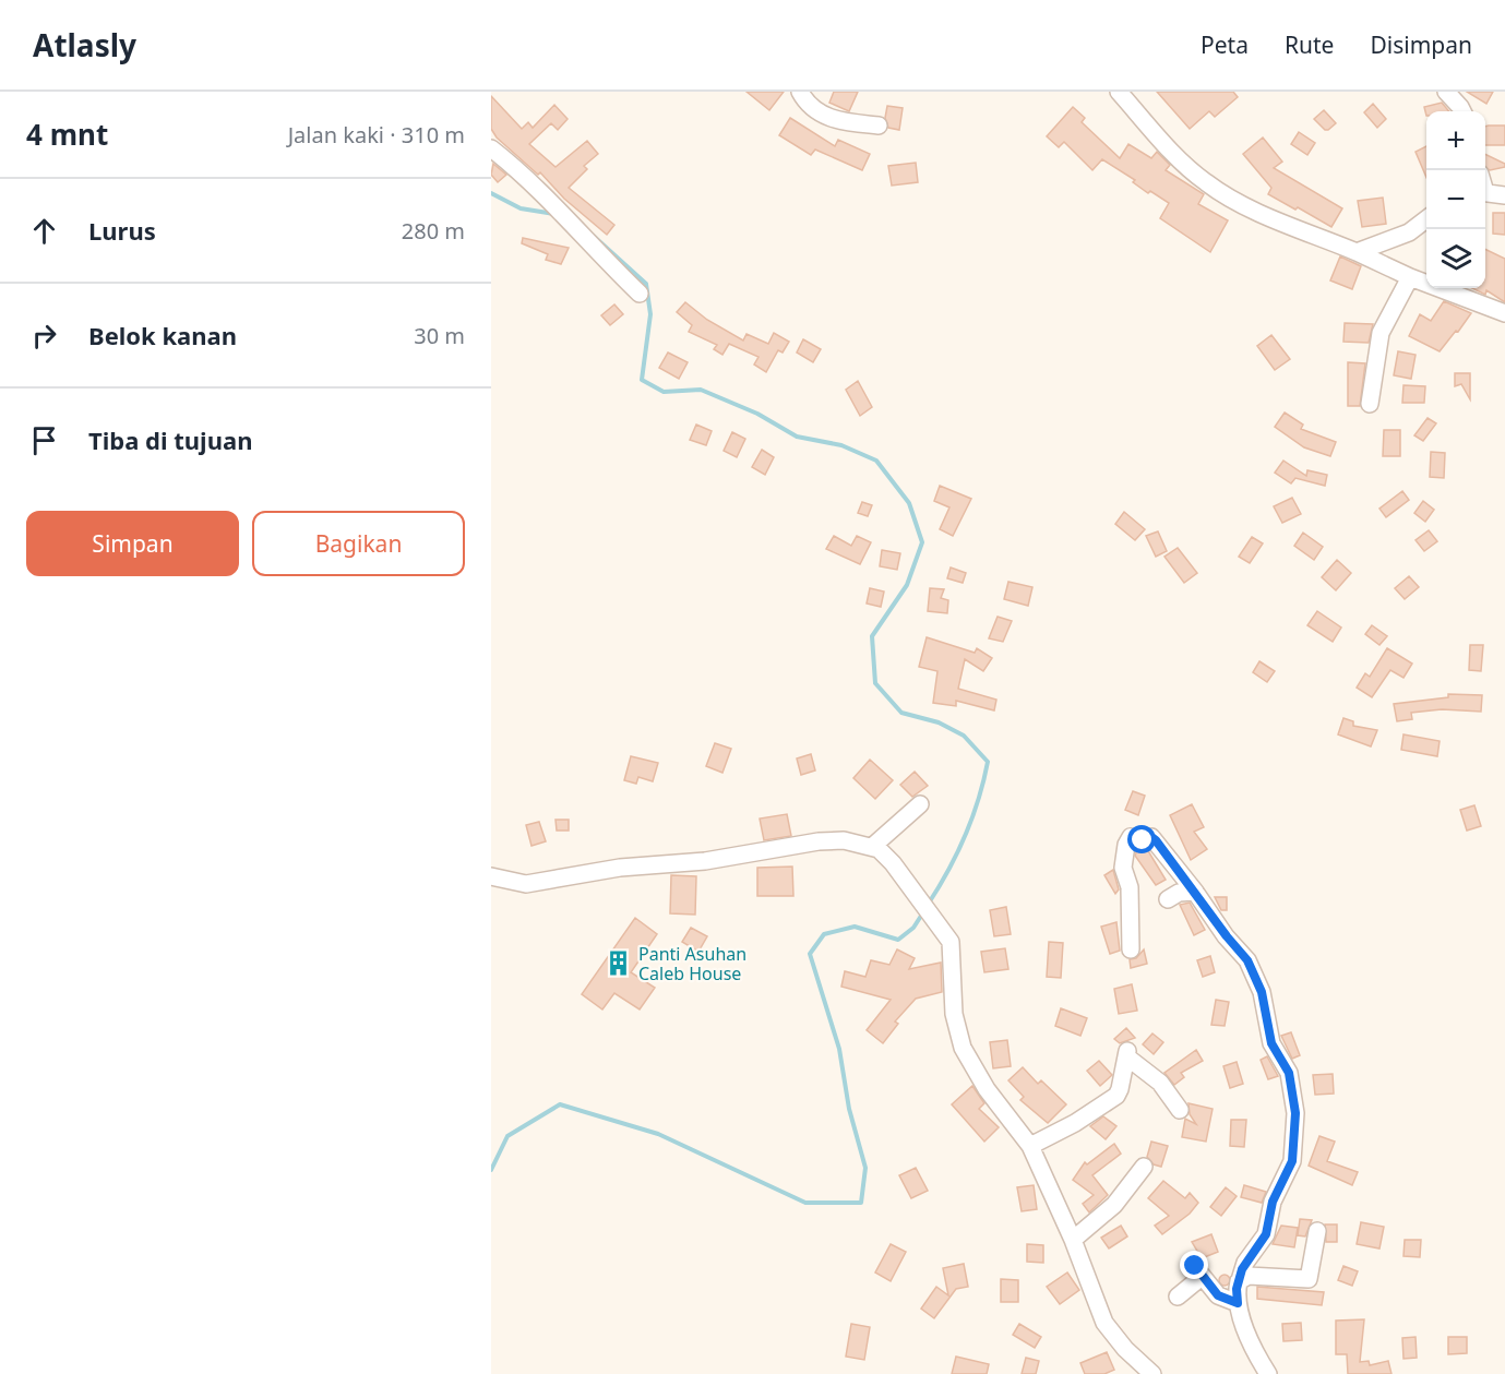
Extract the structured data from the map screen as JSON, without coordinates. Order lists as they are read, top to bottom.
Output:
{
  "places": {
    "building": ["Panti Asuhan Caleb House"]
  },
  "page": {
    "header": "Atlasly",
    "nav": ["Peta", "Rute", "Disimpan"],
    "heading": ["4 mnt", "Jalan kaki · 310 m"],
    "map_buttons": ["+", "−"],
    "list": [
      ["Lurus", "280 m"],
      ["Belok kanan", "30 m"],
      "Tiba di tujuan"
    ],
    "buttons": ["Simpan", "Bagikan"]
  }
}
